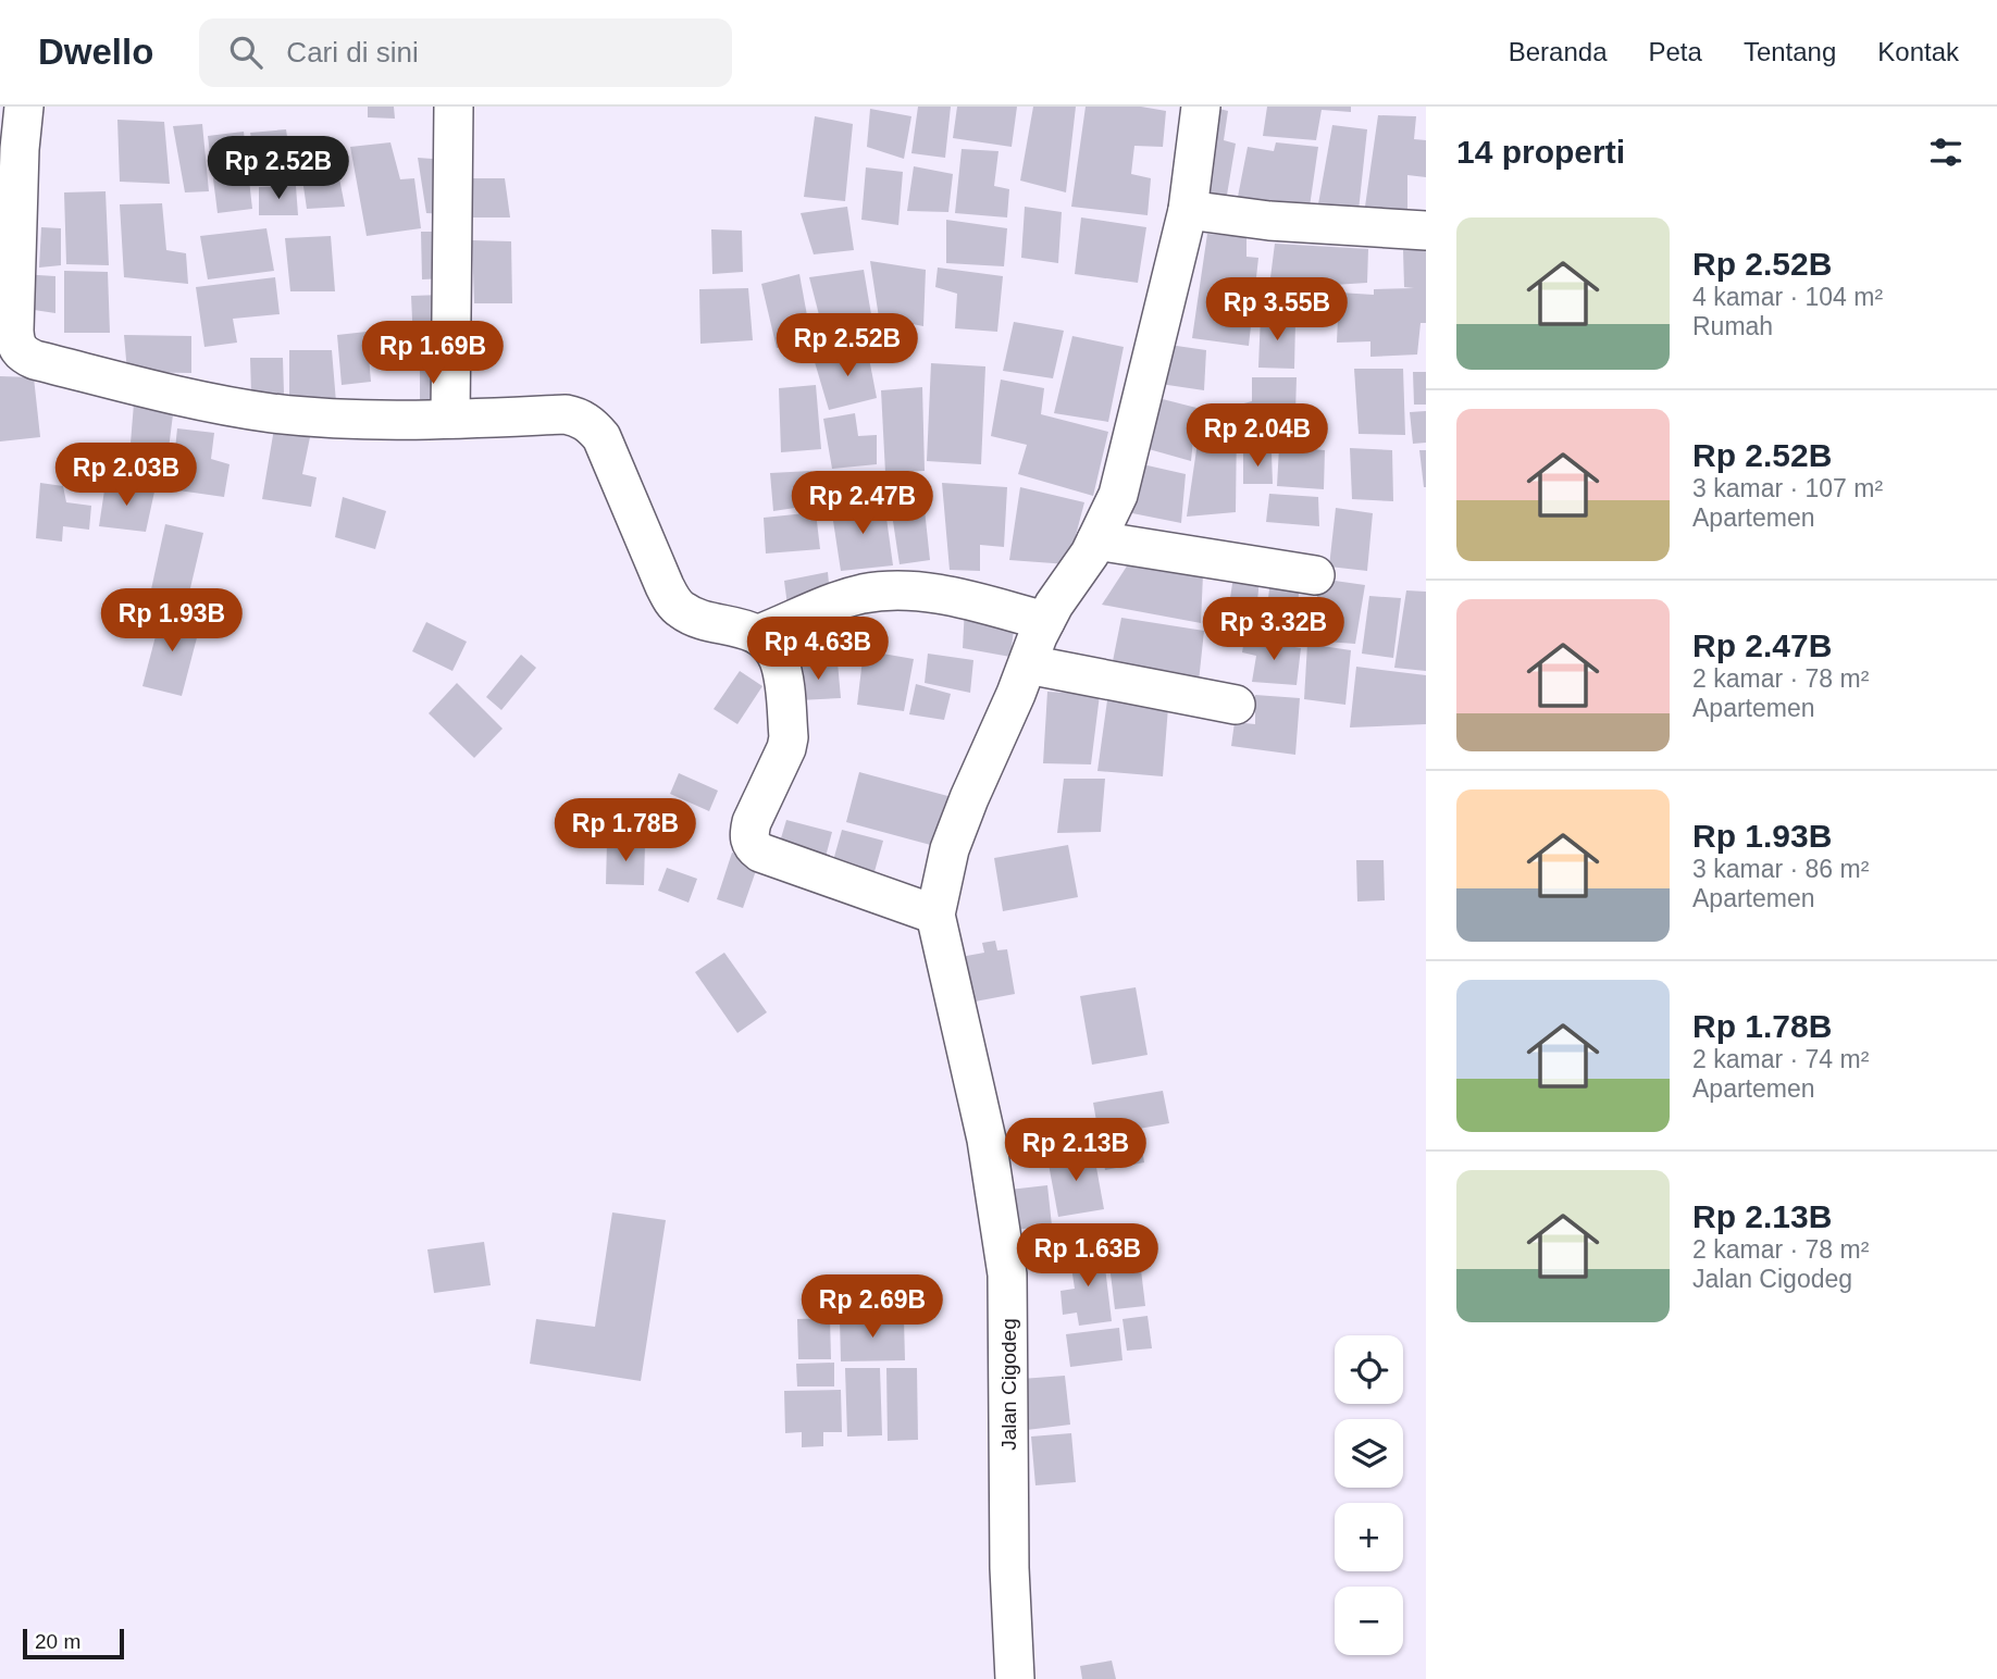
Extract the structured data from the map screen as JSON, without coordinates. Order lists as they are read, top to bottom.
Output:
{
  "streets": {
    "street": ["Jalan Cigodeg"]
  },
  "scale_bar": "20 m",
  "page": {
    "header": "Dwello",
    "search": "Cari di sini",
    "nav": [
      "Beranda",
      "Peta",
      "Tentang",
      "Kontak"
    ],
    "heading": "14 properti",
    "price": [
      "Rp 2.52B",
      "Rp 3.55B",
      "Rp 2.52B",
      "Rp 1.69B",
      "Rp 2.04B",
      "Rp 2.03B",
      "Rp 2.47B",
      "Rp 1.93B",
      "Rp 3.32B",
      "Rp 4.63B",
      "Rp 1.78B",
      "Rp 2.13B",
      "Rp 1.63B",
      "Rp 2.69B"
    ],
    "list": [
      {
        "name": "Rp 2.52B",
        "note": "4 kamar · 104 m² · Rumah"
      },
      {
        "name": "Rp 2.52B",
        "note": "3 kamar · 107 m² · Apartemen"
      },
      {
        "name": "Rp 2.47B",
        "note": "2 kamar · 78 m² · Apartemen"
      },
      {
        "name": "Rp 1.93B",
        "note": "3 kamar · 86 m² · Apartemen"
      },
      {
        "name": "Rp 1.78B",
        "note": "2 kamar · 74 m² · Apartemen"
      },
      {
        "name": "Rp 2.13B",
        "note": "2 kamar · 78 m² · Jalan Cigodeg"
      }
    ],
    "map_buttons": ["+", "−"],
    "scale": "20 m"
  }
}
